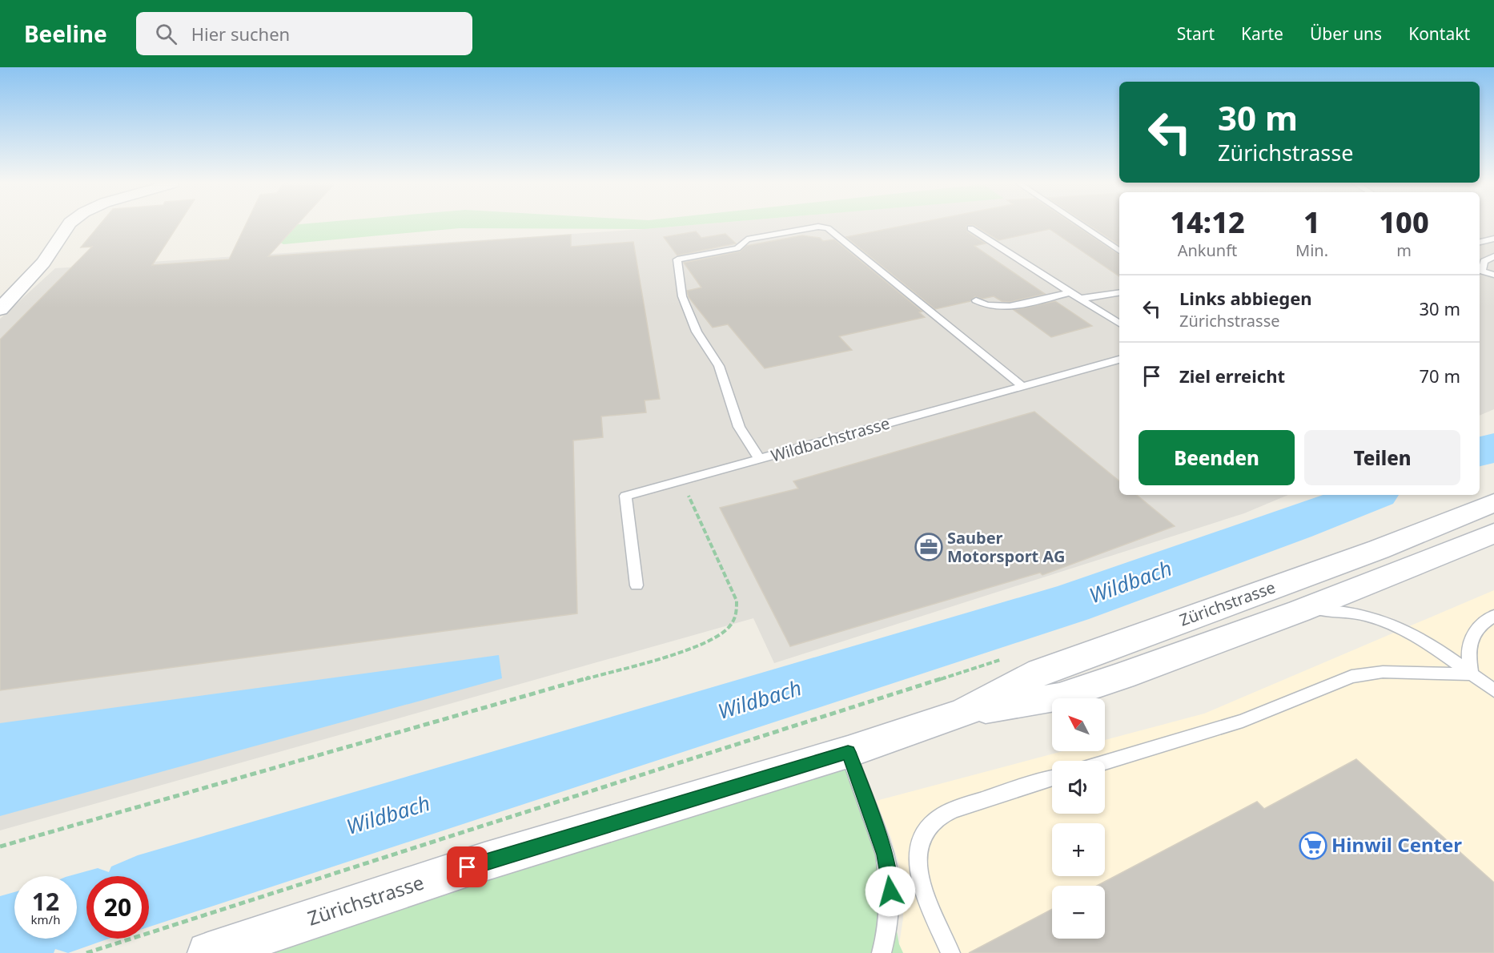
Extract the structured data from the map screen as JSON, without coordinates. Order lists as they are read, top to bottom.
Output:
{
  "streets": {
    "main road": ["Zürichstrasse"],
    "lane": ["Wildbachstrasse"]
  },
  "water": ["Wildbach"],
  "places": {
    "office": ["Sauber Motorsport AG"],
    "supermarket": ["Hinwil Center"]
  },
  "north": "top left",
  "page": {
    "header": "Beeline",
    "search": "Hier suchen",
    "nav": [
      "Start",
      "Karte",
      "Über uns",
      "Kontakt"
    ],
    "turn": ["30 m", "Zürichstrasse"],
    "eta": [
      "14:12",
      "Ankunft",
      "1",
      "Min.",
      "100",
      "m"
    ],
    "list": [
      {
        "name": "Links abbiegen",
        "note": "Zürichstrasse",
        "value": "30 m"
      },
      {
        "name": "Ziel erreicht",
        "value": "70 m"
      }
    ],
    "buttons": ["Beenden", "Teilen"],
    "map_buttons": ["+", "−"],
    "speed": "12 km/h",
    "limit": "20"
  }
}
